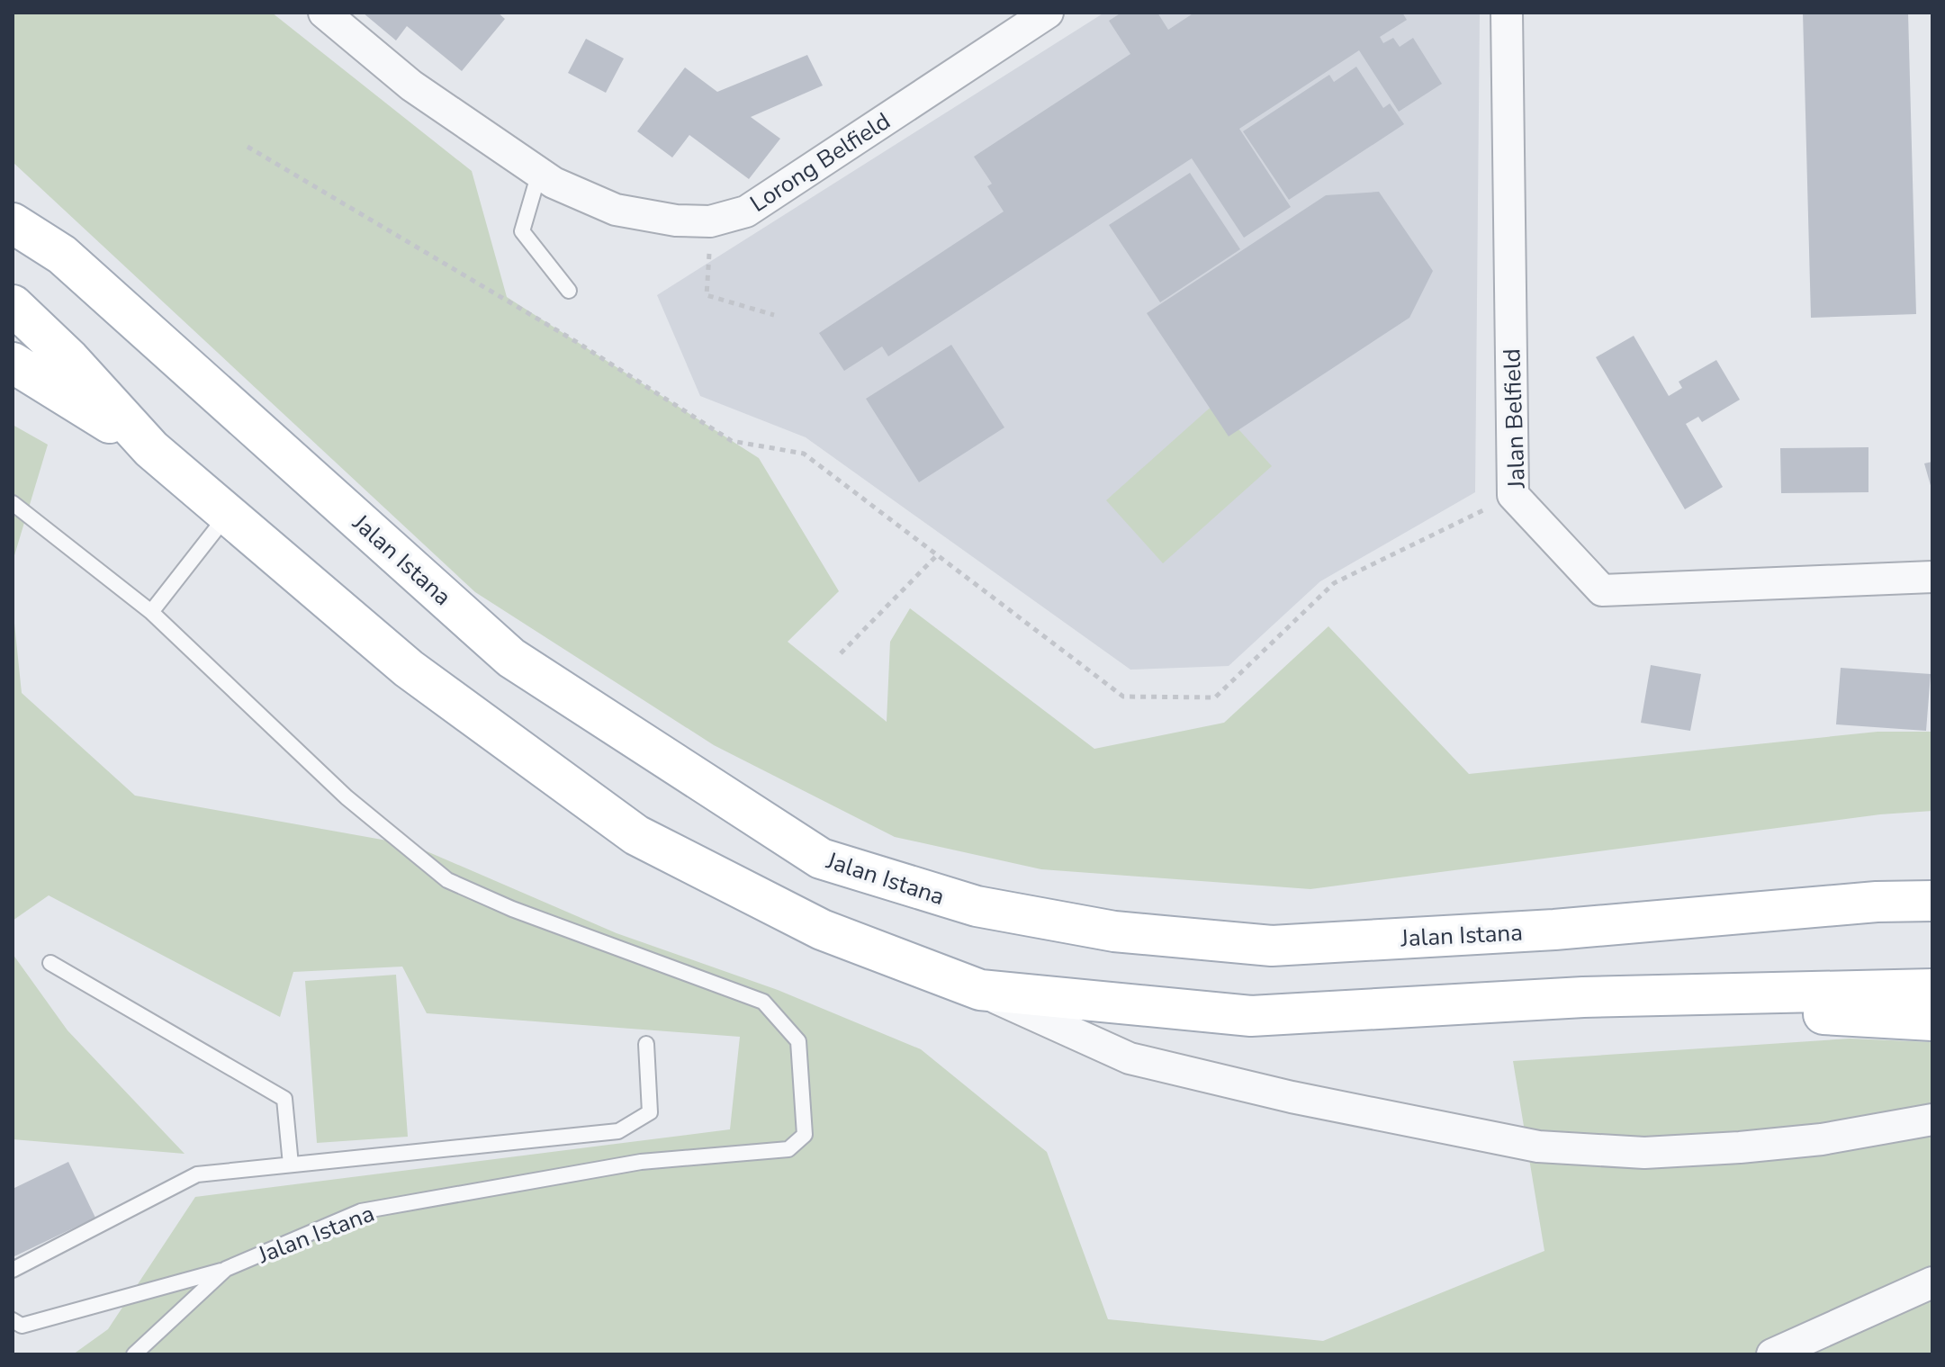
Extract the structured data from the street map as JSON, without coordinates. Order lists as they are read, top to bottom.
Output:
{
  "streets": {
    "main road": ["Jalan Istana"],
    "street": ["Lorong Belfield", "Jalan Belfield"]
  }
}
